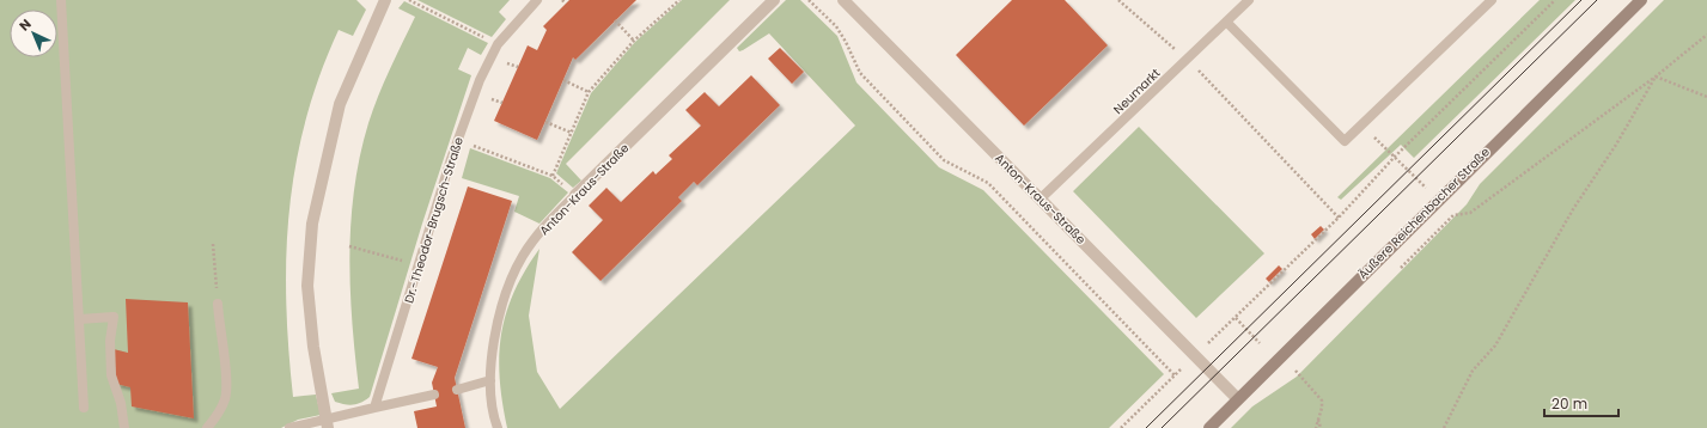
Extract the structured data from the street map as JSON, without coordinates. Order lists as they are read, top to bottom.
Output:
{
  "streets": {
    "street": ["Anton-Kraus-Straße", "Äußere Reichenbacher Straße"],
    "lane": ["Neumarkt", "Dr.-Theodor-Brugsch-Straße"]
  },
  "crossings": [
    ["Neumarkt", "Anton-Kraus-Straße"],
    ["Anton-Kraus-Straße", "Äußere Reichenbacher Straße"]
  ],
  "scale_bar": "20 m",
  "north": "top left"
}
